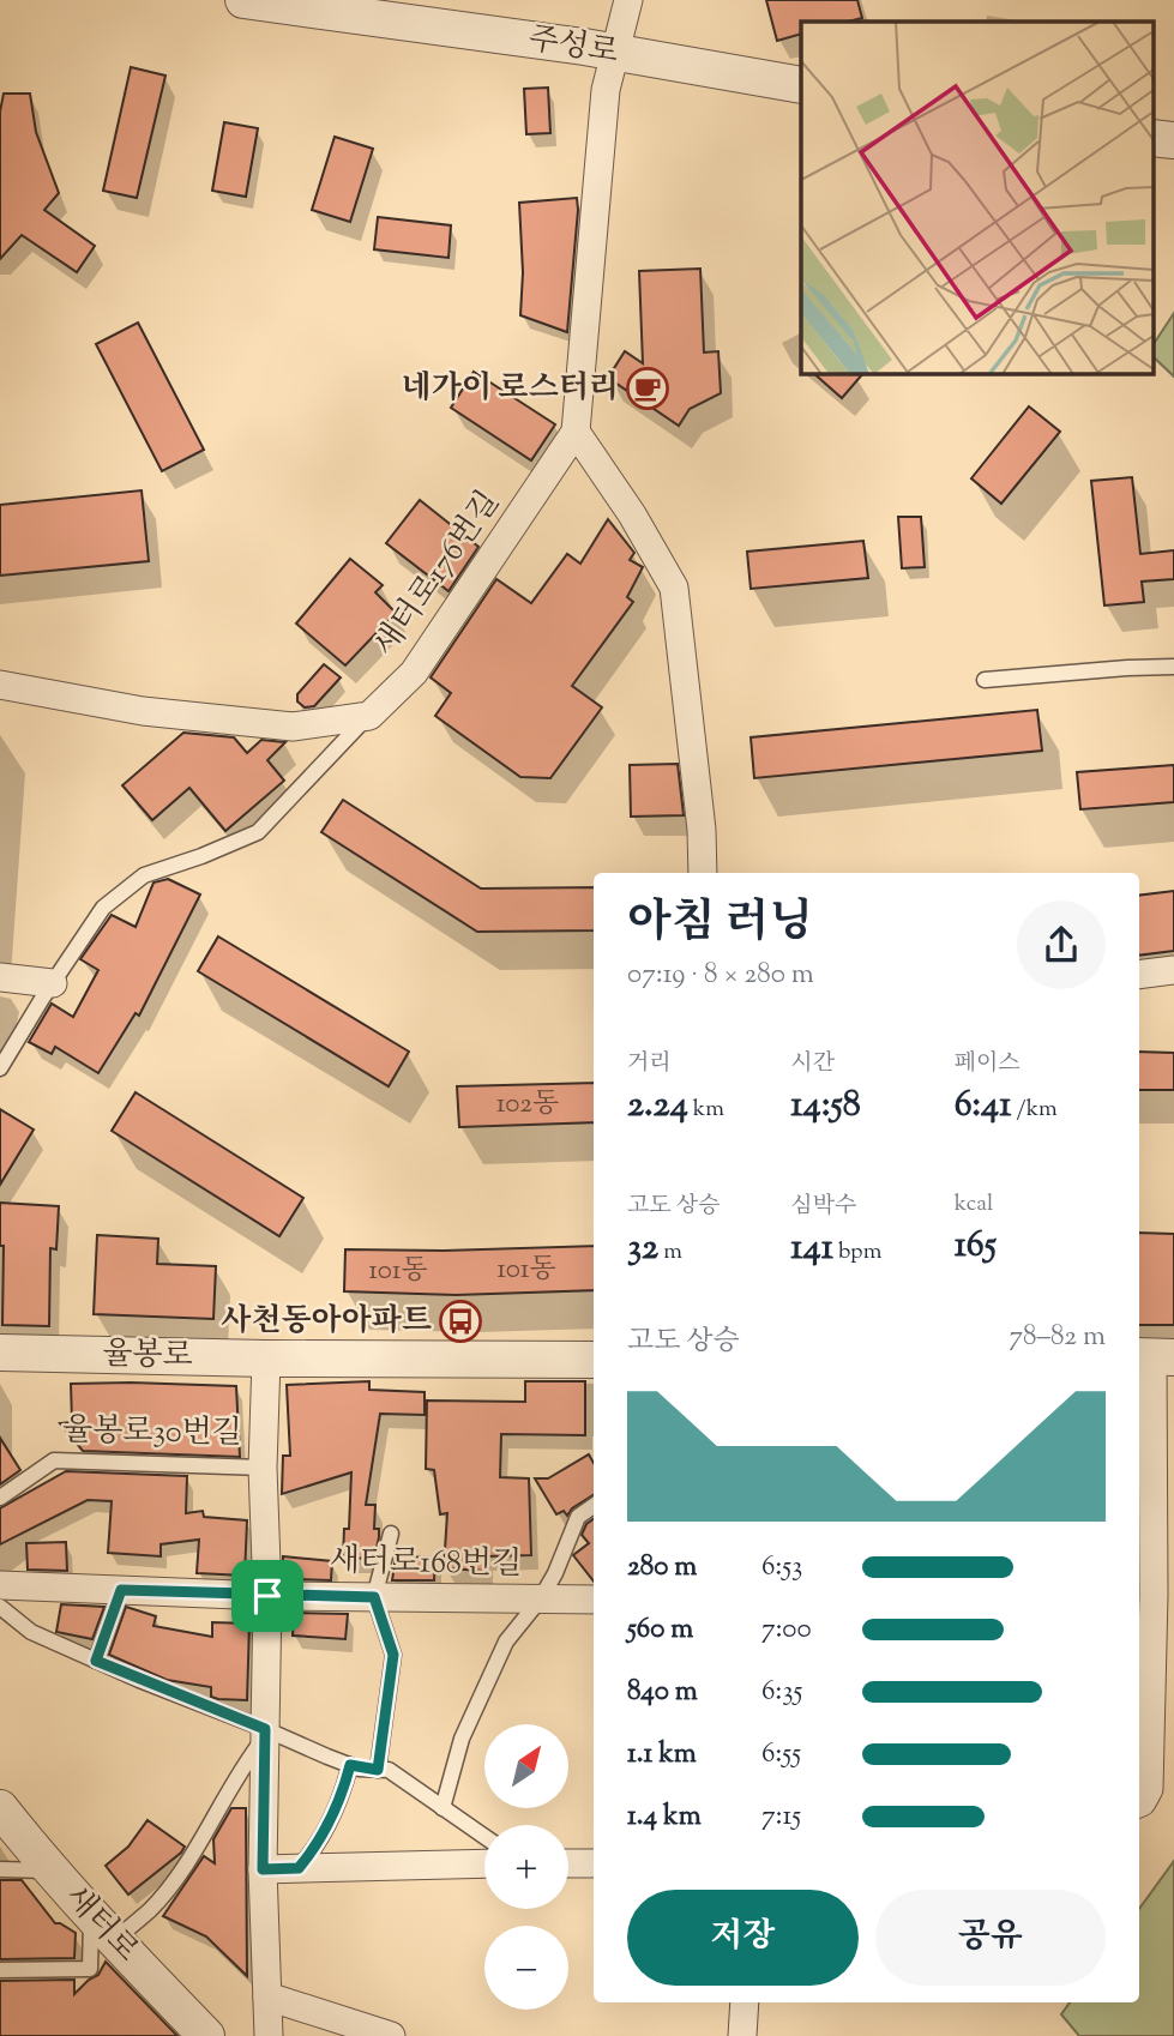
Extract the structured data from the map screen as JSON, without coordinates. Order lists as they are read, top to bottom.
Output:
{
  "streets": {
    "street": [
      "주성로",
      "새터로176번길",
      "율봉로",
      "율봉로30번길",
      "새터로168번길",
      "새터로"
    ]
  },
  "crossings": [
    ["주성로", "새터로176번길"],
    ["율봉로", "율봉로30번길"],
    ["율봉로30번길", "새터로168번길"]
  ],
  "places": {
    "cafe": ["네가이 로스터리"],
    "bus stop": ["사천동아아파트"]
  },
  "house_numbers": ["102동", "101동", "101동"],
  "north": "top right",
  "page": {
    "heading": ["아침 러닝", "07:19 · 8 × 280 m"],
    "stats": [
      ["거리", "2.24 km"],
      ["시간", "14:58"],
      ["페이스", "6:41 /km"],
      ["고도 상승", "32 m"],
      ["심박수", "141 bpm"],
      ["kcal", "165"]
    ],
    "chart": ["고도 상승", "78–82 m"],
    "list": [
      {
        "name": "280 m",
        "note": "6:53"
      },
      {
        "name": "560 m",
        "note": "7:00"
      },
      {
        "name": "840 m",
        "note": "6:35"
      },
      {
        "name": "1.1 km",
        "note": "6:55"
      },
      {
        "name": "1.4 km",
        "note": "7:15"
      }
    ],
    "map_buttons": ["+", "−"],
    "buttons": ["저장", "공유"]
  }
}
